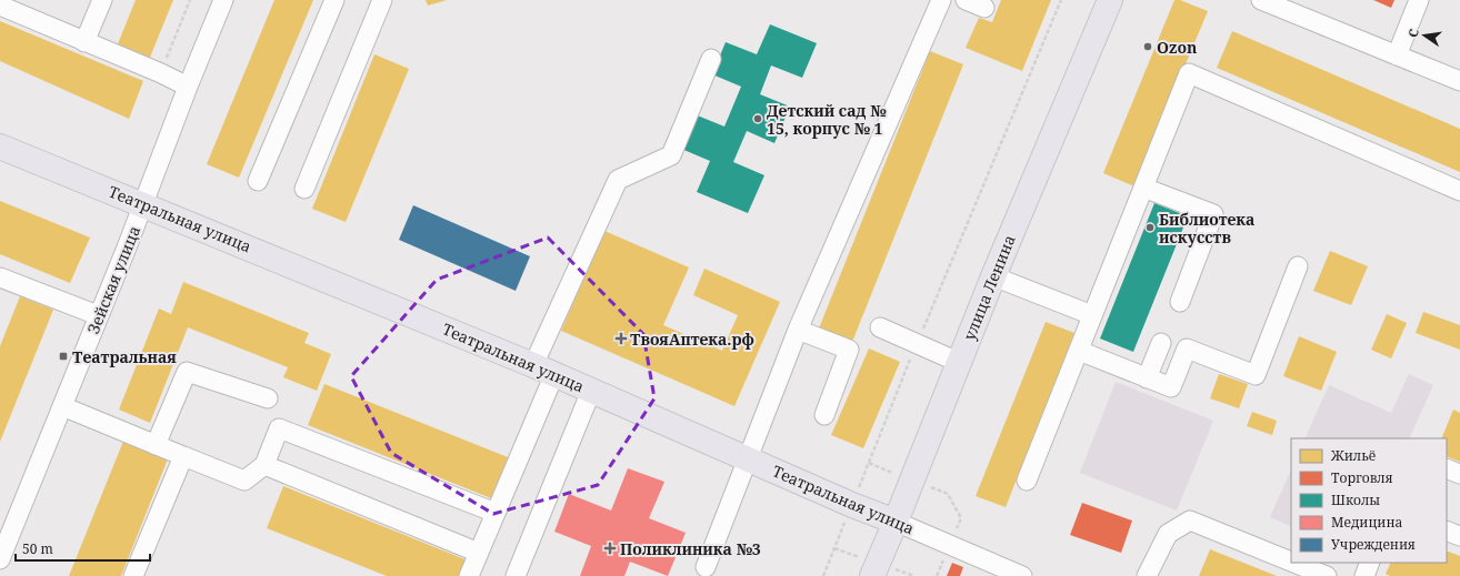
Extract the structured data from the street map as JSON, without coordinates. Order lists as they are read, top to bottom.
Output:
{
  "streets": {
    "main road": ["Театральная улица", "улица Ленина"],
    "street": ["Зейская улица"]
  },
  "crossings": [
    ["Театральная улица", "Зейская улица"],
    ["Театральная улица", "улица Ленина"]
  ],
  "places": {
    "other": ["Ozon", "Детский сад № 15, корпус № 1", "Библиотека искусств"],
    "health": ["ТвояАптека.рф", "Поликлиника №3"],
    "transit": ["Театральная"]
  },
  "legend": [
    "Жильё",
    "Торговля",
    "Школы",
    "Медицина",
    "Учреждения"
  ],
  "scale_bar": "50 m",
  "north": "left"
}
